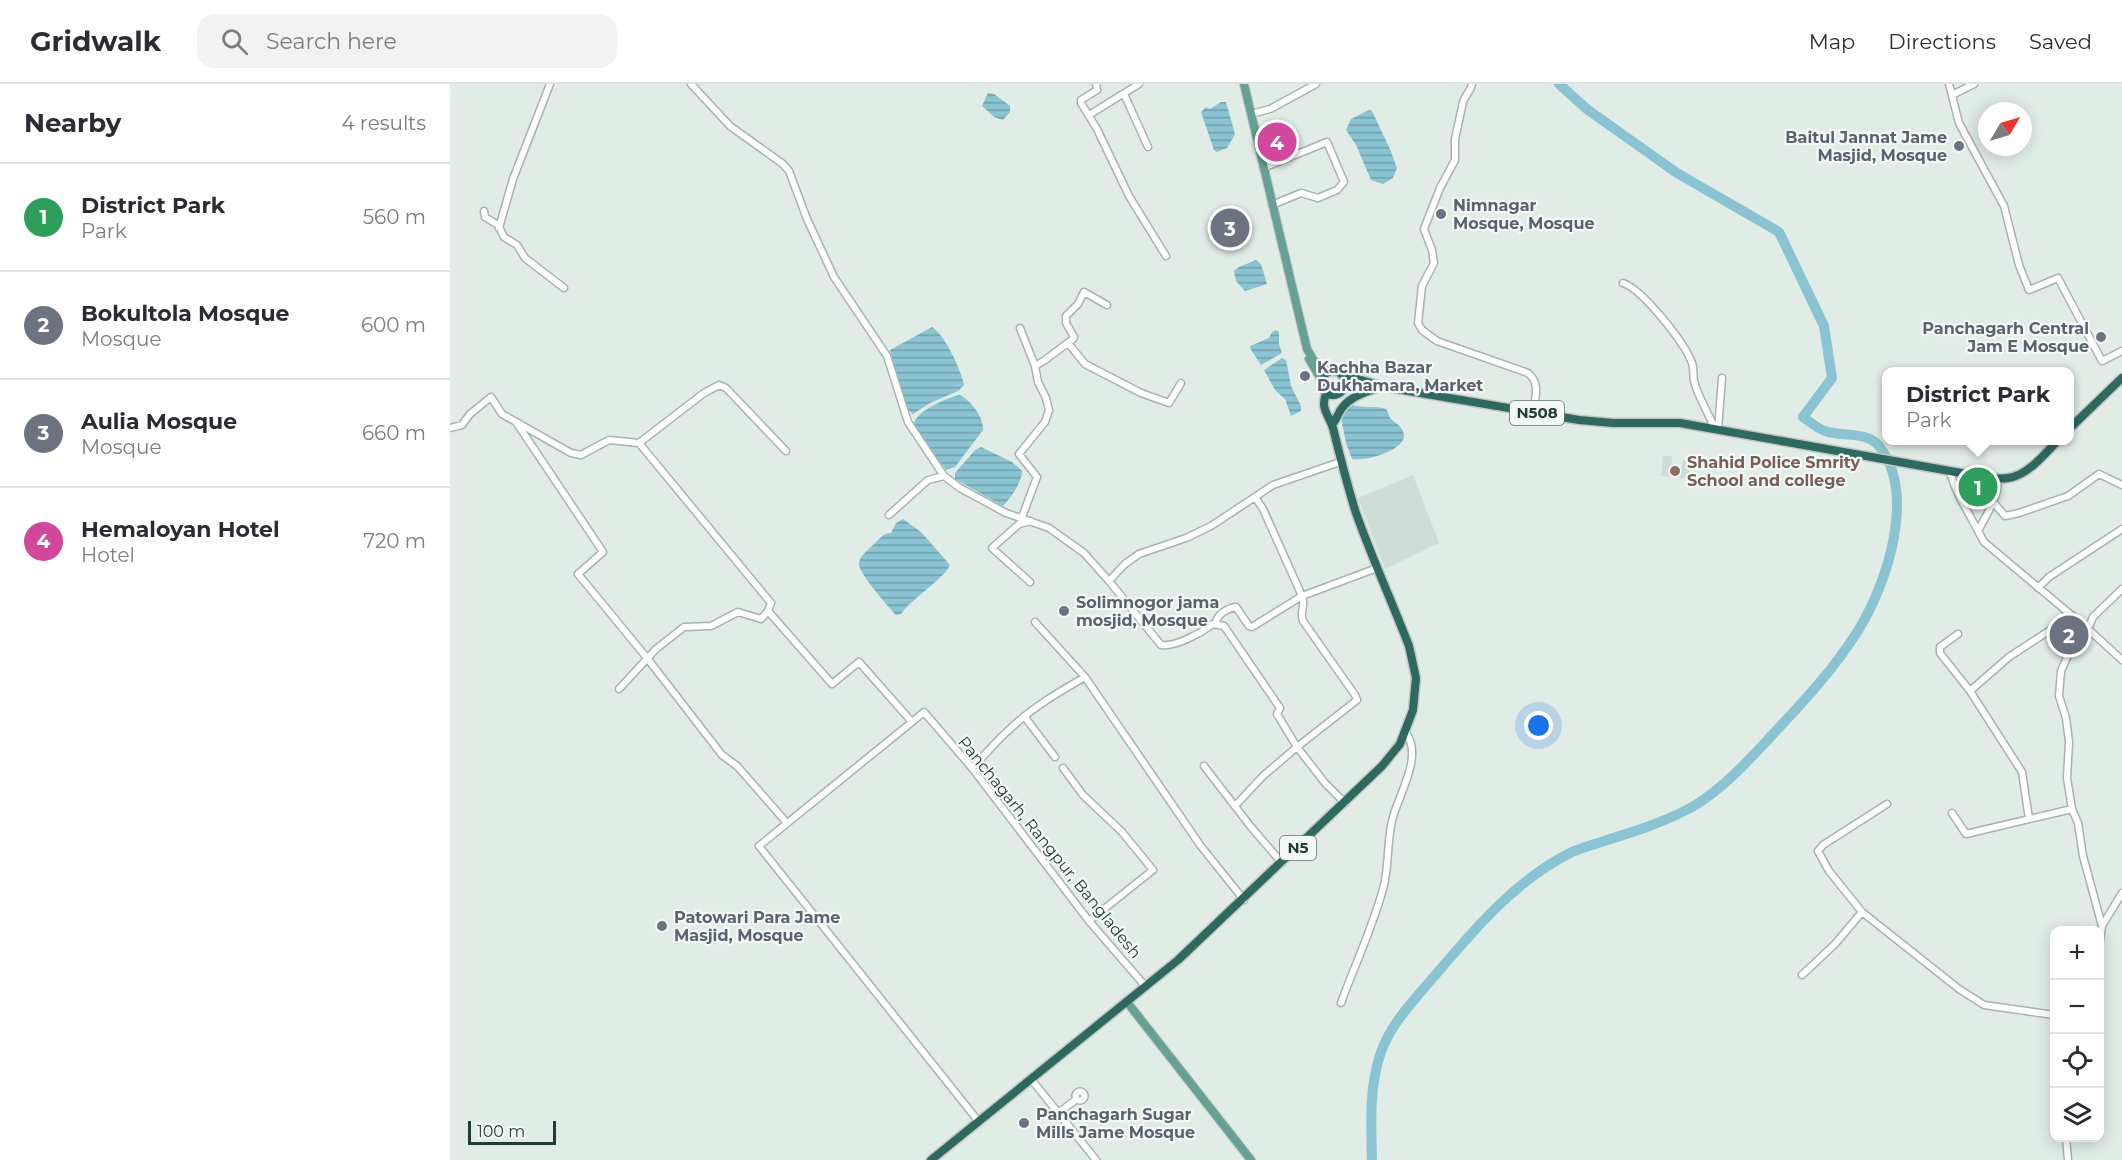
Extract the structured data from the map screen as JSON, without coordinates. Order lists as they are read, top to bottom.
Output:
{
  "streets": {
    "highway": ["N508", "N5"],
    "street": ["Panchagarh, Rangpur, Bangladesh"]
  },
  "crossings": [
    ["Panchagarh, Rangpur, Bangladesh", "N5"]
  ],
  "places": [
    "Baitul Jannat Jame Masjid, Mosque",
    "Nimnagar Mosque, Mosque",
    "Panchagarh Central Jam E Mosque",
    "Kachha Bazar Dukhamara, Market",
    "Shahid Police Smrity School and college",
    "Solimnogor jama mosjid, Mosque",
    "Patowari Para Jame Masjid, Mosque",
    "Panchagarh Sugar Mills Jame Mosque"
  ],
  "scale_bar": "100 m",
  "north": "top right",
  "page": {
    "header": "Gridwalk",
    "search": "Search here",
    "nav": ["Map", "Directions", "Saved"],
    "heading": ["Nearby", "4 results"],
    "pins": [
      "4",
      "3",
      "1",
      "2"
    ],
    "list": [
      {
        "mark": "1",
        "name": "District Park",
        "note": "Park",
        "value": "560 m"
      },
      {
        "mark": "2",
        "name": "Bokultola Mosque",
        "note": "Mosque",
        "value": "600 m"
      },
      {
        "mark": "3",
        "name": "Aulia Mosque",
        "note": "Mosque",
        "value": "660 m"
      },
      {
        "mark": "4",
        "name": "Hemaloyan Hotel",
        "note": "Hotel",
        "value": "720 m"
      }
    ],
    "popup": ["District Park", "Park"],
    "map_buttons": ["+", "−"],
    "scale": "100 m"
  }
}
